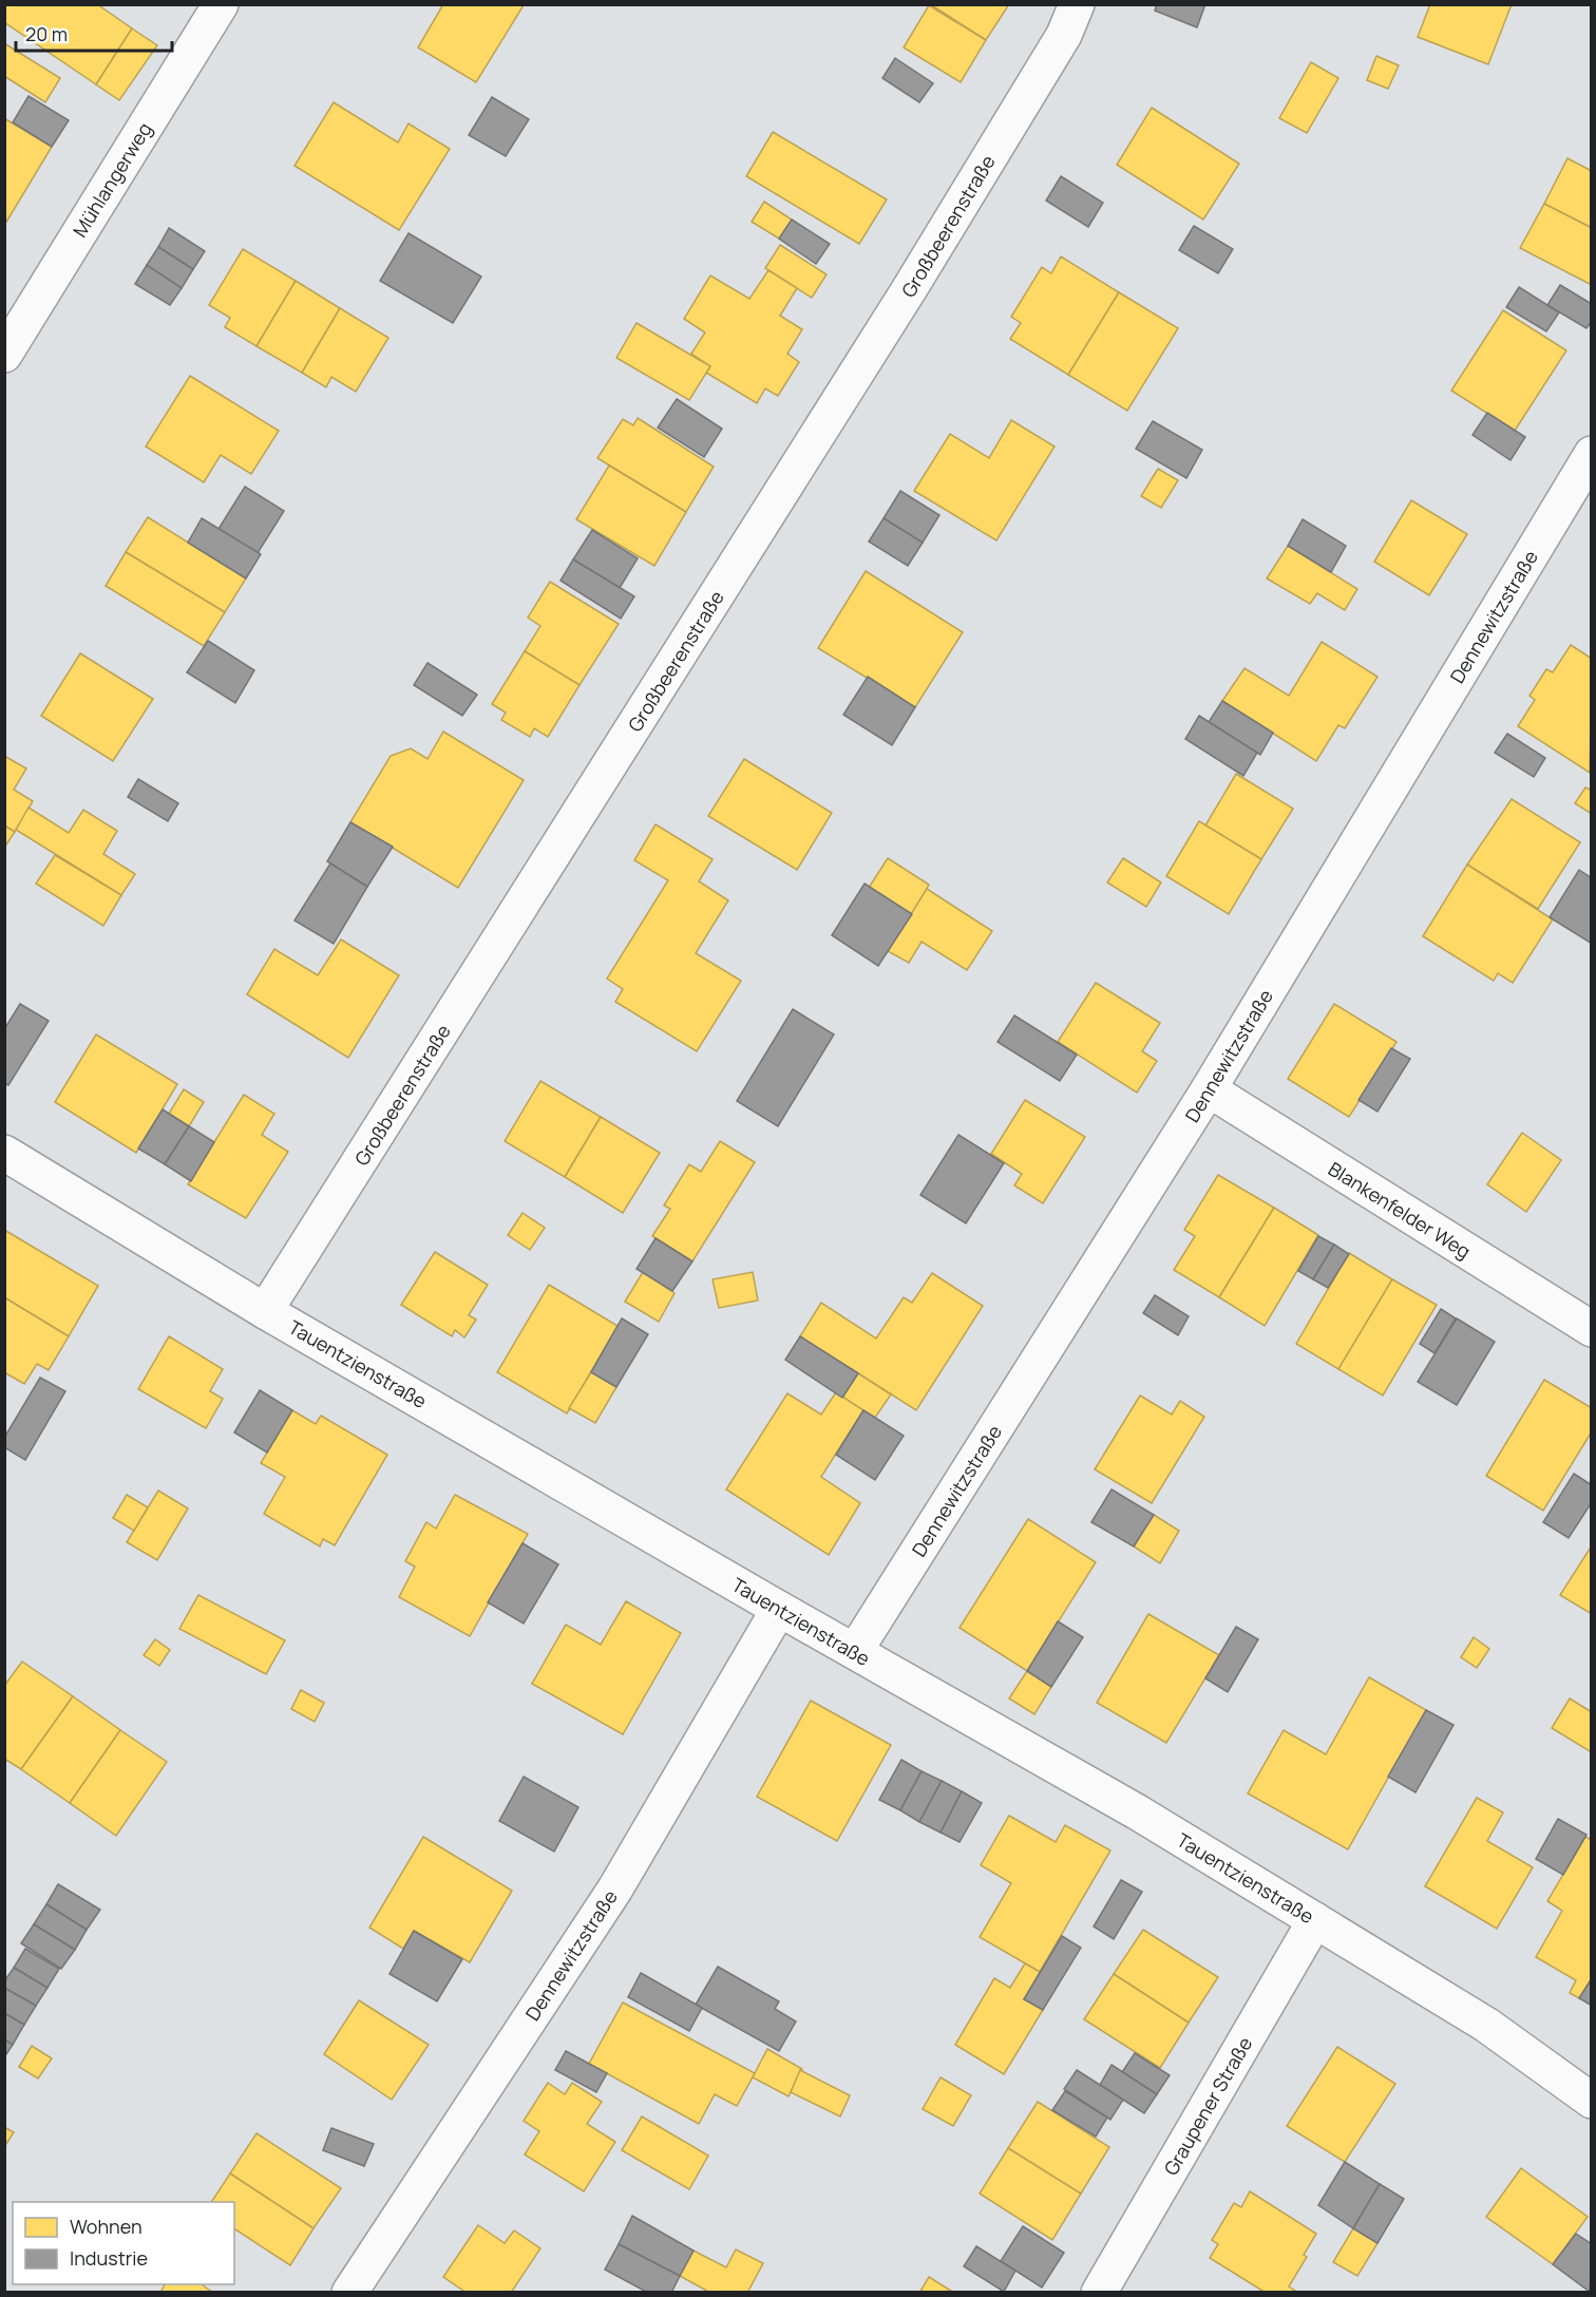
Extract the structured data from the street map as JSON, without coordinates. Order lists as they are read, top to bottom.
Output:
{
  "streets": {
    "street": [
      "Mühlangerweg",
      "Großbeerenstraße",
      "Dennewitzstraße",
      "Blankenfelder Weg",
      "Tauentzienstraße",
      "Graupener Straße"
    ]
  },
  "crossings": [
    ["Großbeerenstraße", "Tauentzienstraße"],
    ["Dennewitzstraße", "Blankenfelder Weg"],
    ["Dennewitzstraße", "Tauentzienstraße"],
    ["Tauentzienstraße", "Graupener Straße"]
  ],
  "legend": ["Wohnen", "Industrie"],
  "scale_bar": "20 m"
}
